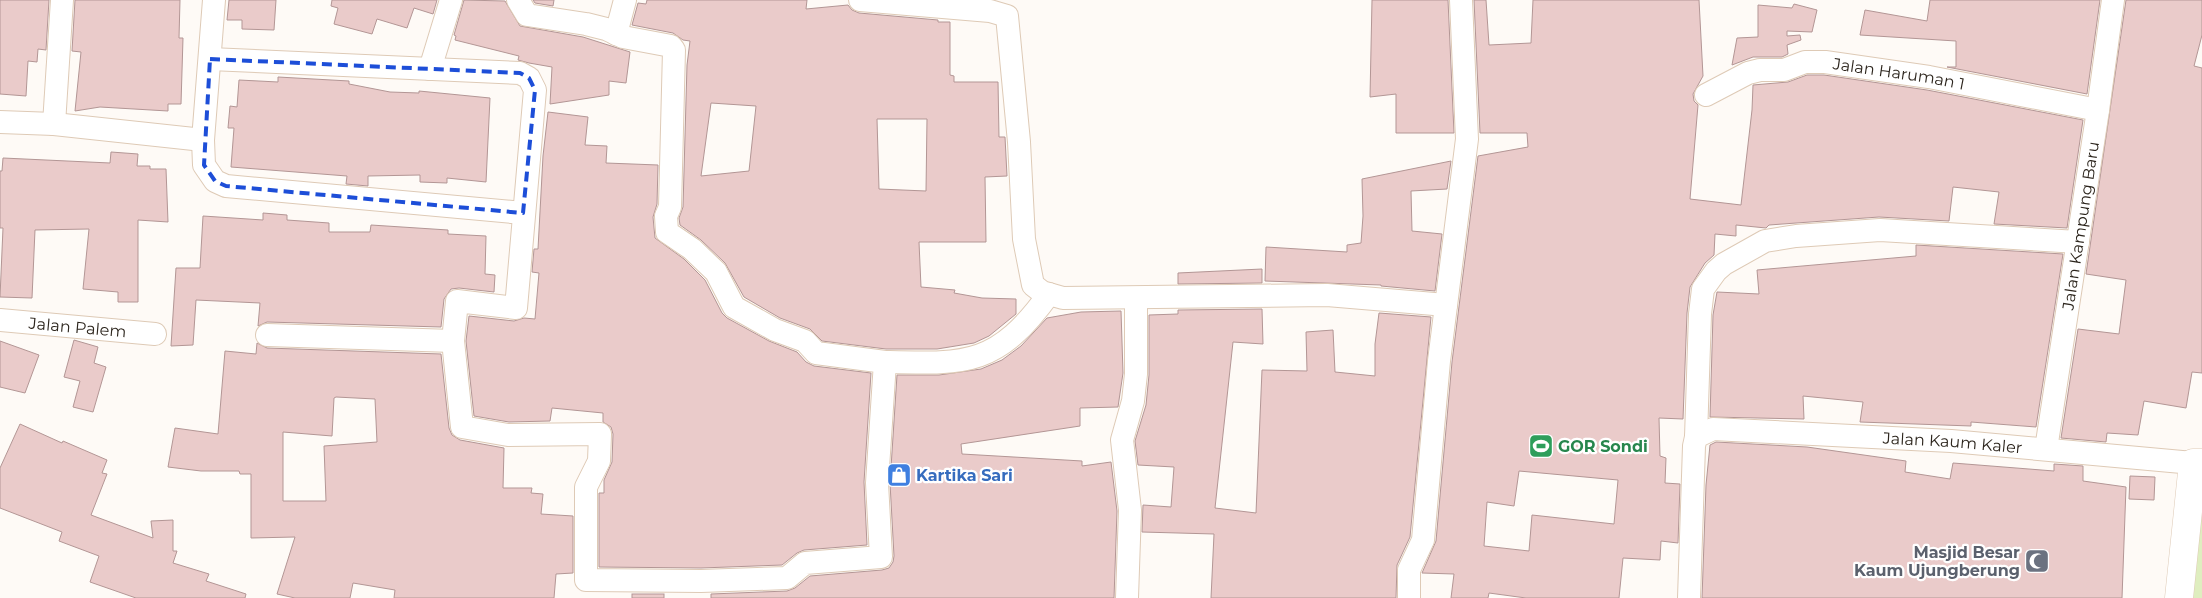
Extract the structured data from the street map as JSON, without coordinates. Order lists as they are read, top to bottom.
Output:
{
  "streets": {
    "street": [
      "Jalan Haruman 1",
      "Jalan Kampung Baru",
      "Jalan Palem",
      "Jalan Kaum Kaler"
    ]
  },
  "crossings": [
    ["Jalan Haruman 1", "Jalan Kampung Baru"],
    ["Jalan Kampung Baru", "Jalan Kaum Kaler"]
  ],
  "places": {
    "sports": ["GOR Sondi"],
    "shop": ["Kartika Sari"],
    "mosque": ["Masjid Besar Kaum Ujungberung"]
  }
}
